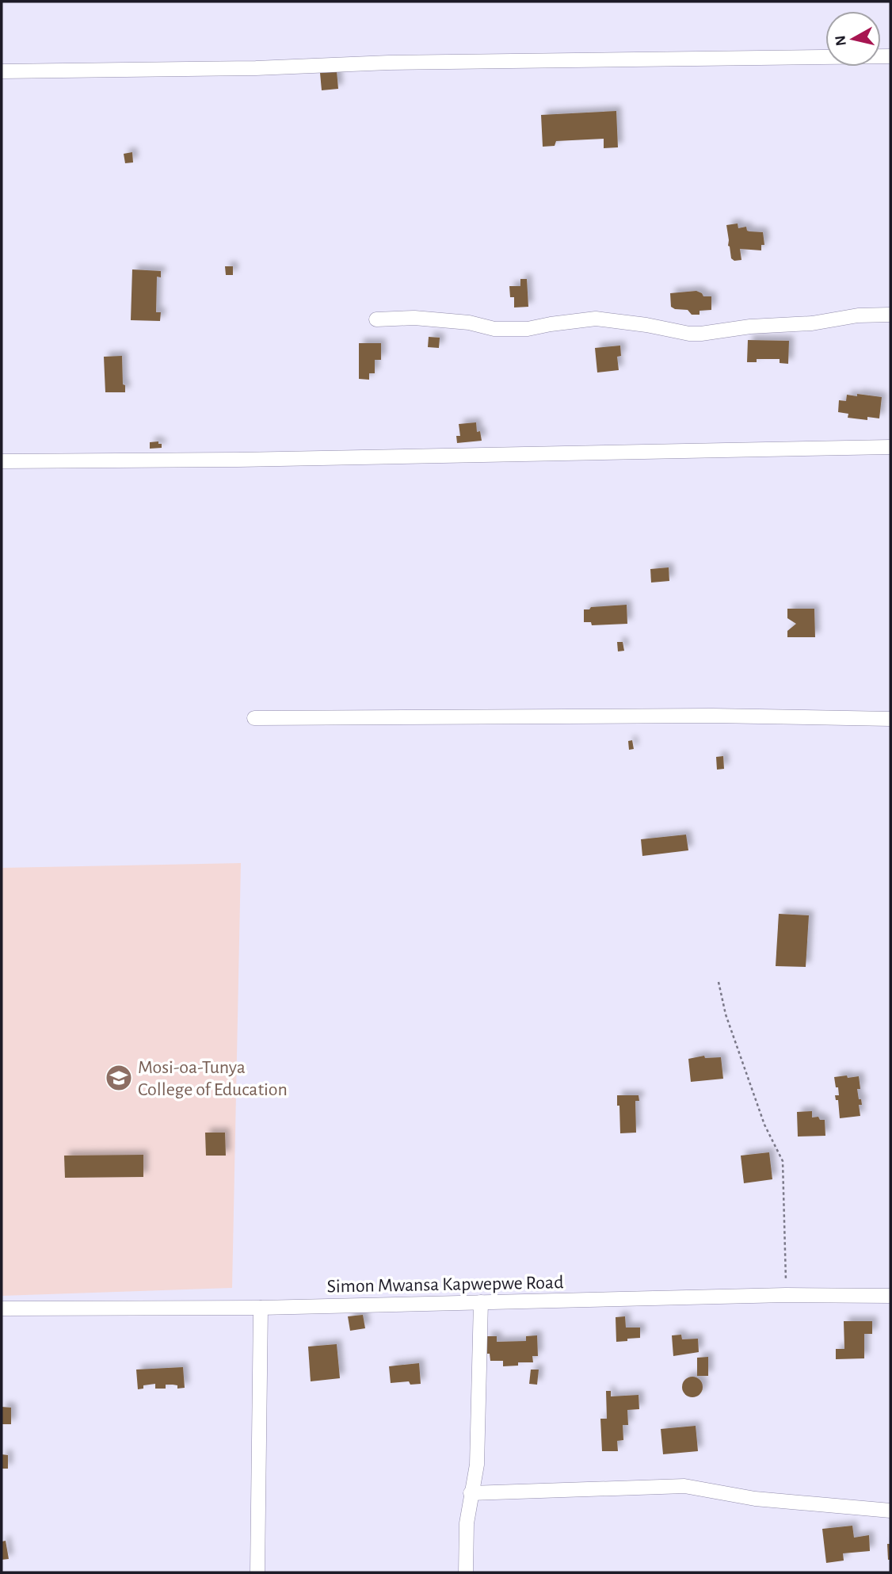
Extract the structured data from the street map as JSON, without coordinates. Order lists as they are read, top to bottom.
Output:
{
  "streets": {
    "street": ["Simon Mwansa Kapwepwe Road"]
  },
  "places": {
    "school or university": ["Mosi-oa-Tunya College of Education"]
  },
  "north": "left"
}
